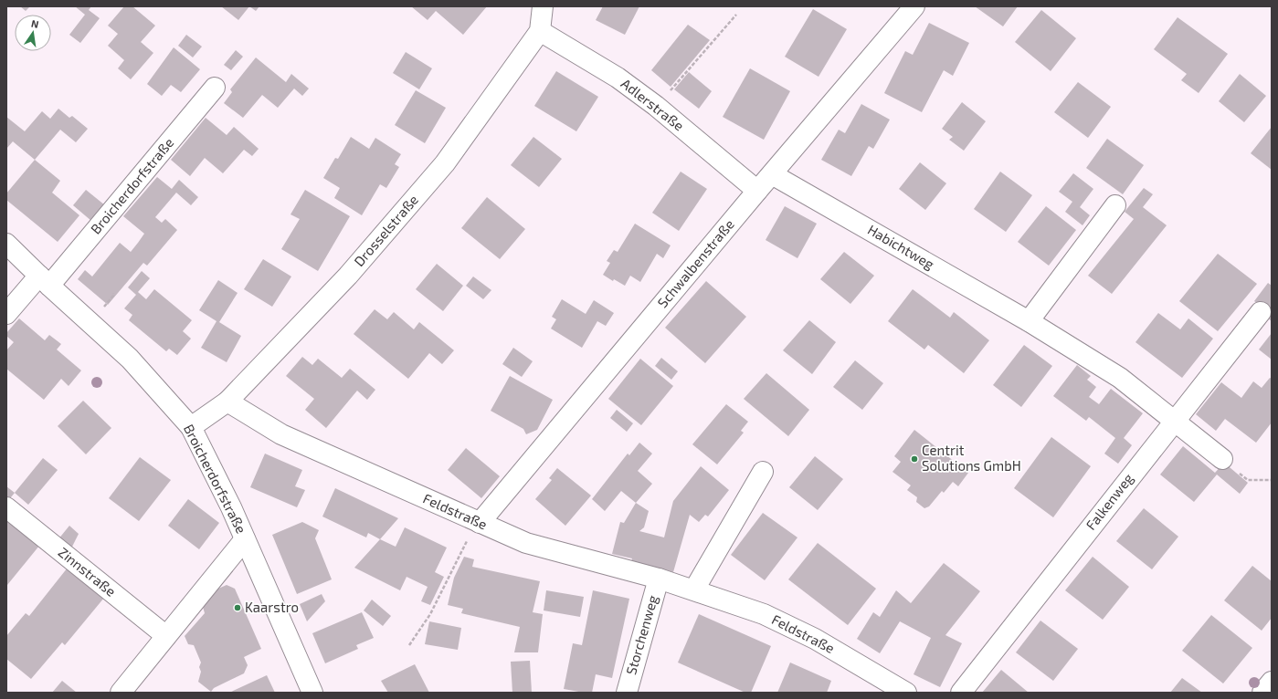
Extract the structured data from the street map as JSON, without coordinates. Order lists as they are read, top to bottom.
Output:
{
  "streets": {
    "street": [
      "Adlerstraße",
      "Broicherdorfstraße",
      "Drosselstraße",
      "Habichtweg",
      "Schwalbenstraße",
      "Falkenweg",
      "Feldstraße",
      "Zinnstraße",
      "Storchenweg"
    ]
  },
  "crossings": [
    ["Adlerstraße", "Drosselstraße"],
    ["Adlerstraße", "Schwalbenstraße"],
    ["Broicherdorfstraße", "Drosselstraße"],
    ["Drosselstraße", "Feldstraße"],
    ["Habichtweg", "Schwalbenstraße"],
    ["Habichtweg", "Falkenweg"],
    ["Schwalbenstraße", "Feldstraße"],
    ["Feldstraße", "Storchenweg"]
  ],
  "places": ["Centrit Solutions GmbH", "Kaarstro"],
  "north": "top"
}
